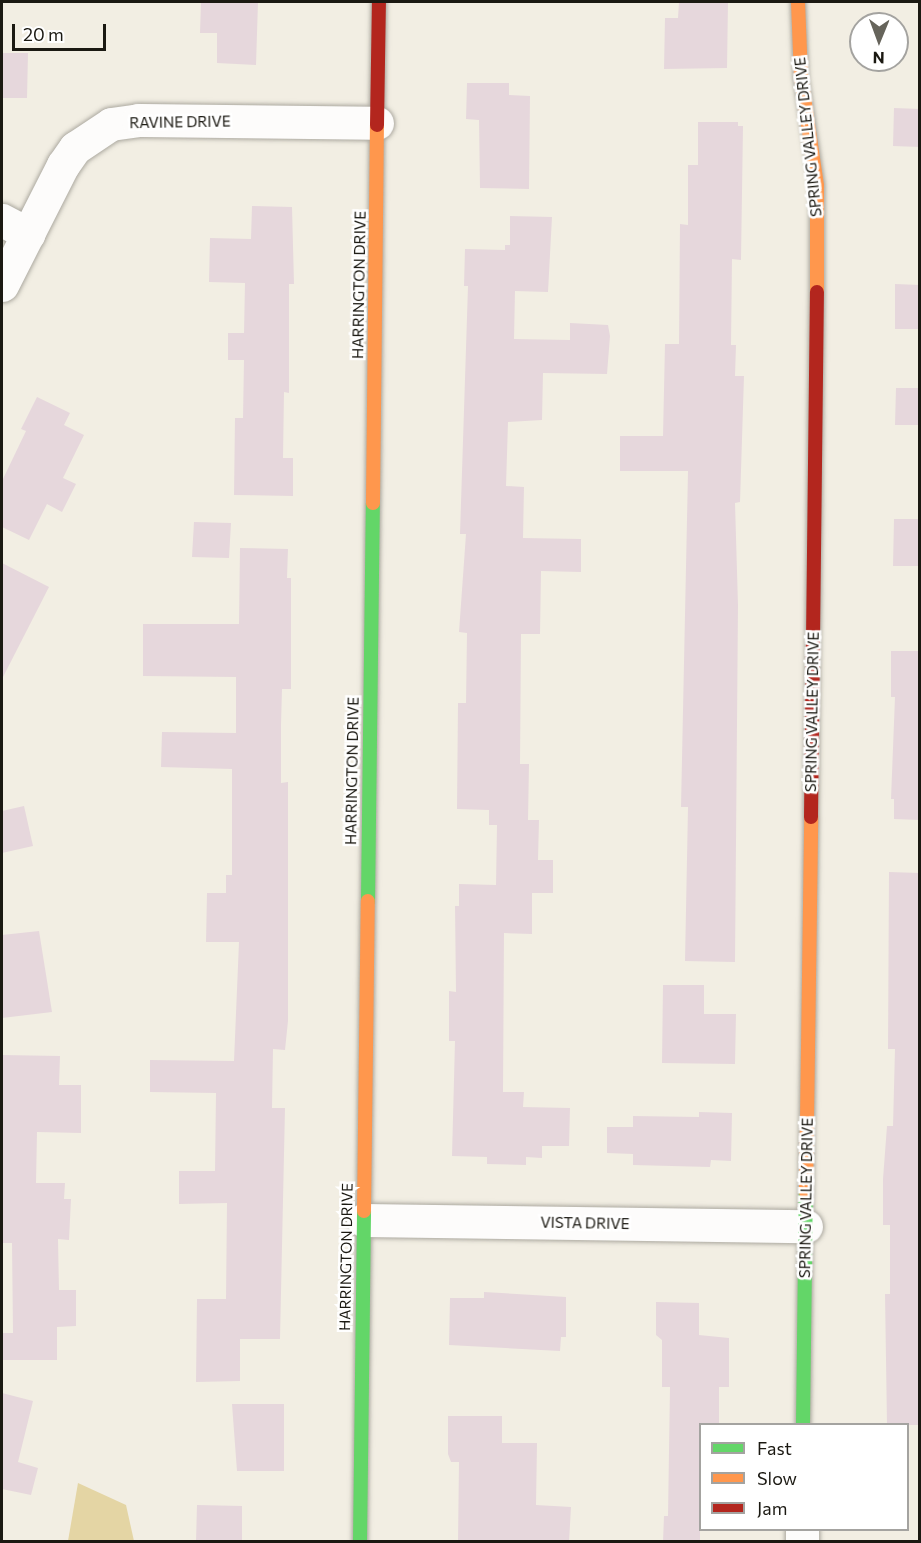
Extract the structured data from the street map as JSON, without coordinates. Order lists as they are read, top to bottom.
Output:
{
  "streets": {
    "street": [
      "RAVINE DRIVE",
      "SPRING VALLEY DRIVE",
      "HARRINGTON DRIVE",
      "VISTA DRIVE"
    ]
  },
  "crossings": [
    ["RAVINE DRIVE", "HARRINGTON DRIVE"],
    ["SPRING VALLEY DRIVE", "VISTA DRIVE"],
    ["HARRINGTON DRIVE", "VISTA DRIVE"]
  ],
  "legend": ["Fast", "Slow", "Jam"],
  "scale_bar": "20 m",
  "north": "bottom"
}
